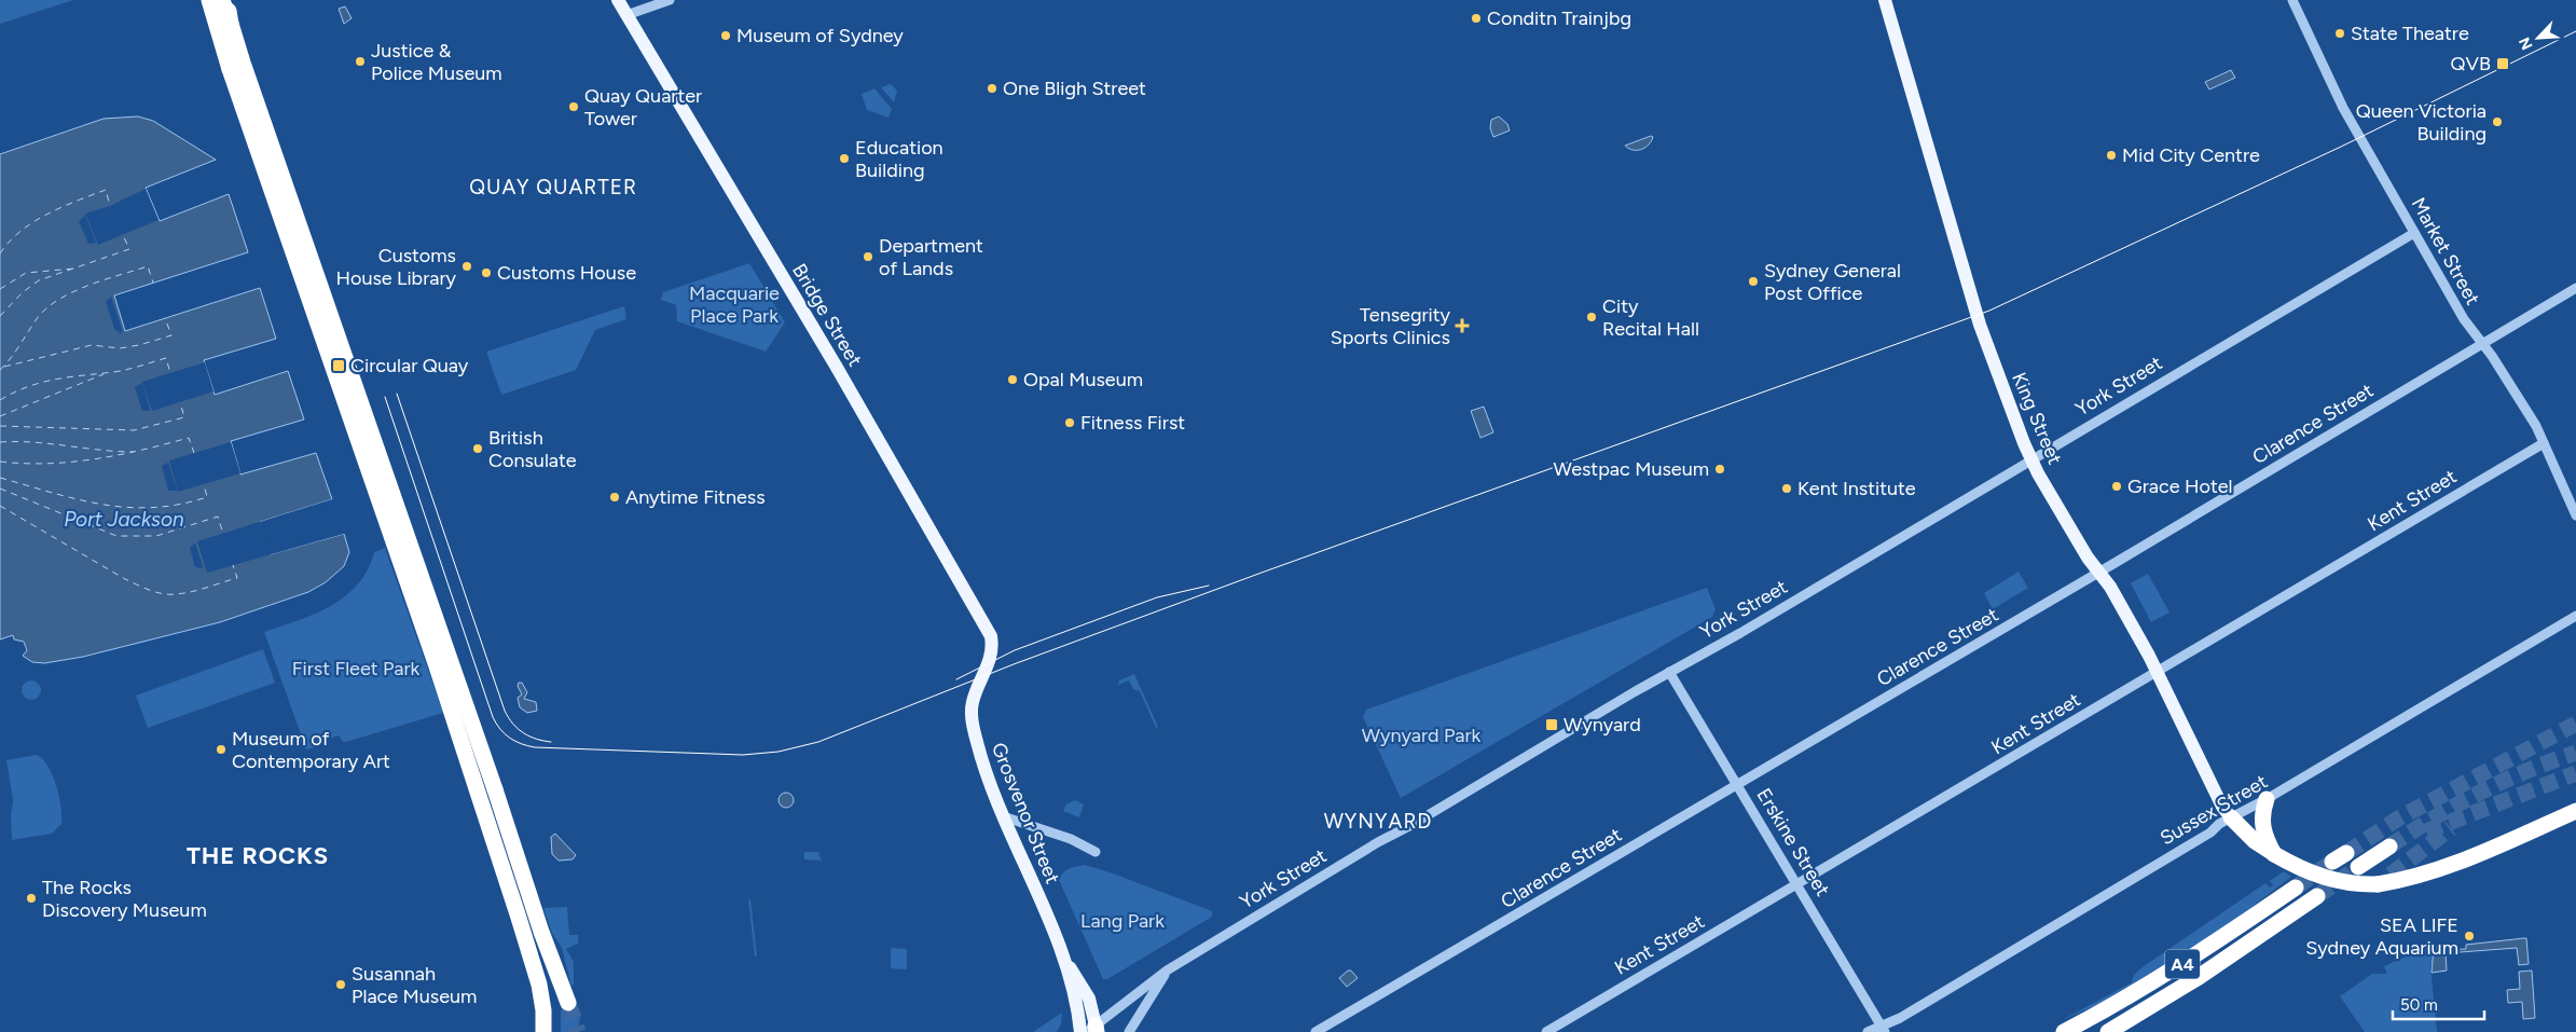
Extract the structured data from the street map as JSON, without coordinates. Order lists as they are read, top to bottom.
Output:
{
  "streets": {
    "highway": ["A4"],
    "main road": ["Bridge Street", "King Street", "Grosvenor Street"],
    "street": [
      "Market Street",
      "York Street",
      "Clarence Street",
      "Kent Street",
      "Sussex Street",
      "Erskine Street"
    ]
  },
  "crossings": [
    ["Market Street", "York Street"],
    ["Market Street", "Clarence Street"],
    ["Market Street", "Kent Street"],
    ["Bridge Street", "Grosvenor Street"],
    ["York Street", "King Street"],
    ["York Street", "Grosvenor Street"],
    ["York Street", "Erskine Street"],
    ["King Street", "Clarence Street"],
    ["King Street", "Kent Street"],
    ["King Street", "Sussex Street"],
    ["Clarence Street", "Erskine Street"],
    ["Kent Street", "Erskine Street"],
    ["Sussex Street", "Erskine Street"]
  ],
  "districts": ["QUAY QUARTER", "WYNYARD", "THE ROCKS"],
  "water": ["Port Jackson"],
  "parks": [
    "Macquarie Place Park",
    "First Fleet Park",
    "Wynyard Park",
    "Lang Park"
  ],
  "places": {
    "other": [
      "Conditn Trainjbg",
      "State Theatre",
      "Museum of Sydney",
      "Justice & Police Museum",
      "One Bligh Street",
      "Quay Quarter Tower",
      "Queen Victoria Building",
      "Mid City Centre",
      "Education Building",
      "Department of Lands",
      "Customs House Library",
      "Customs House",
      "Sydney General Post Office",
      "City Recital Hall",
      "Opal Museum",
      "Fitness First",
      "British Consulate",
      "Westpac Museum",
      "Grace Hotel",
      "Kent Institute",
      "Anytime Fitness",
      "Museum of Contemporary Art",
      "The Rocks Discovery Museum",
      "SEA LIFE Sydney Aquarium",
      "Susannah Place Museum"
    ],
    "transit": ["QVB", "Circular Quay", "Wynyard"],
    "health": ["Tensegrity Sports Clinics"]
  },
  "scale_bar": "50 m",
  "north": "bottom left"
}
